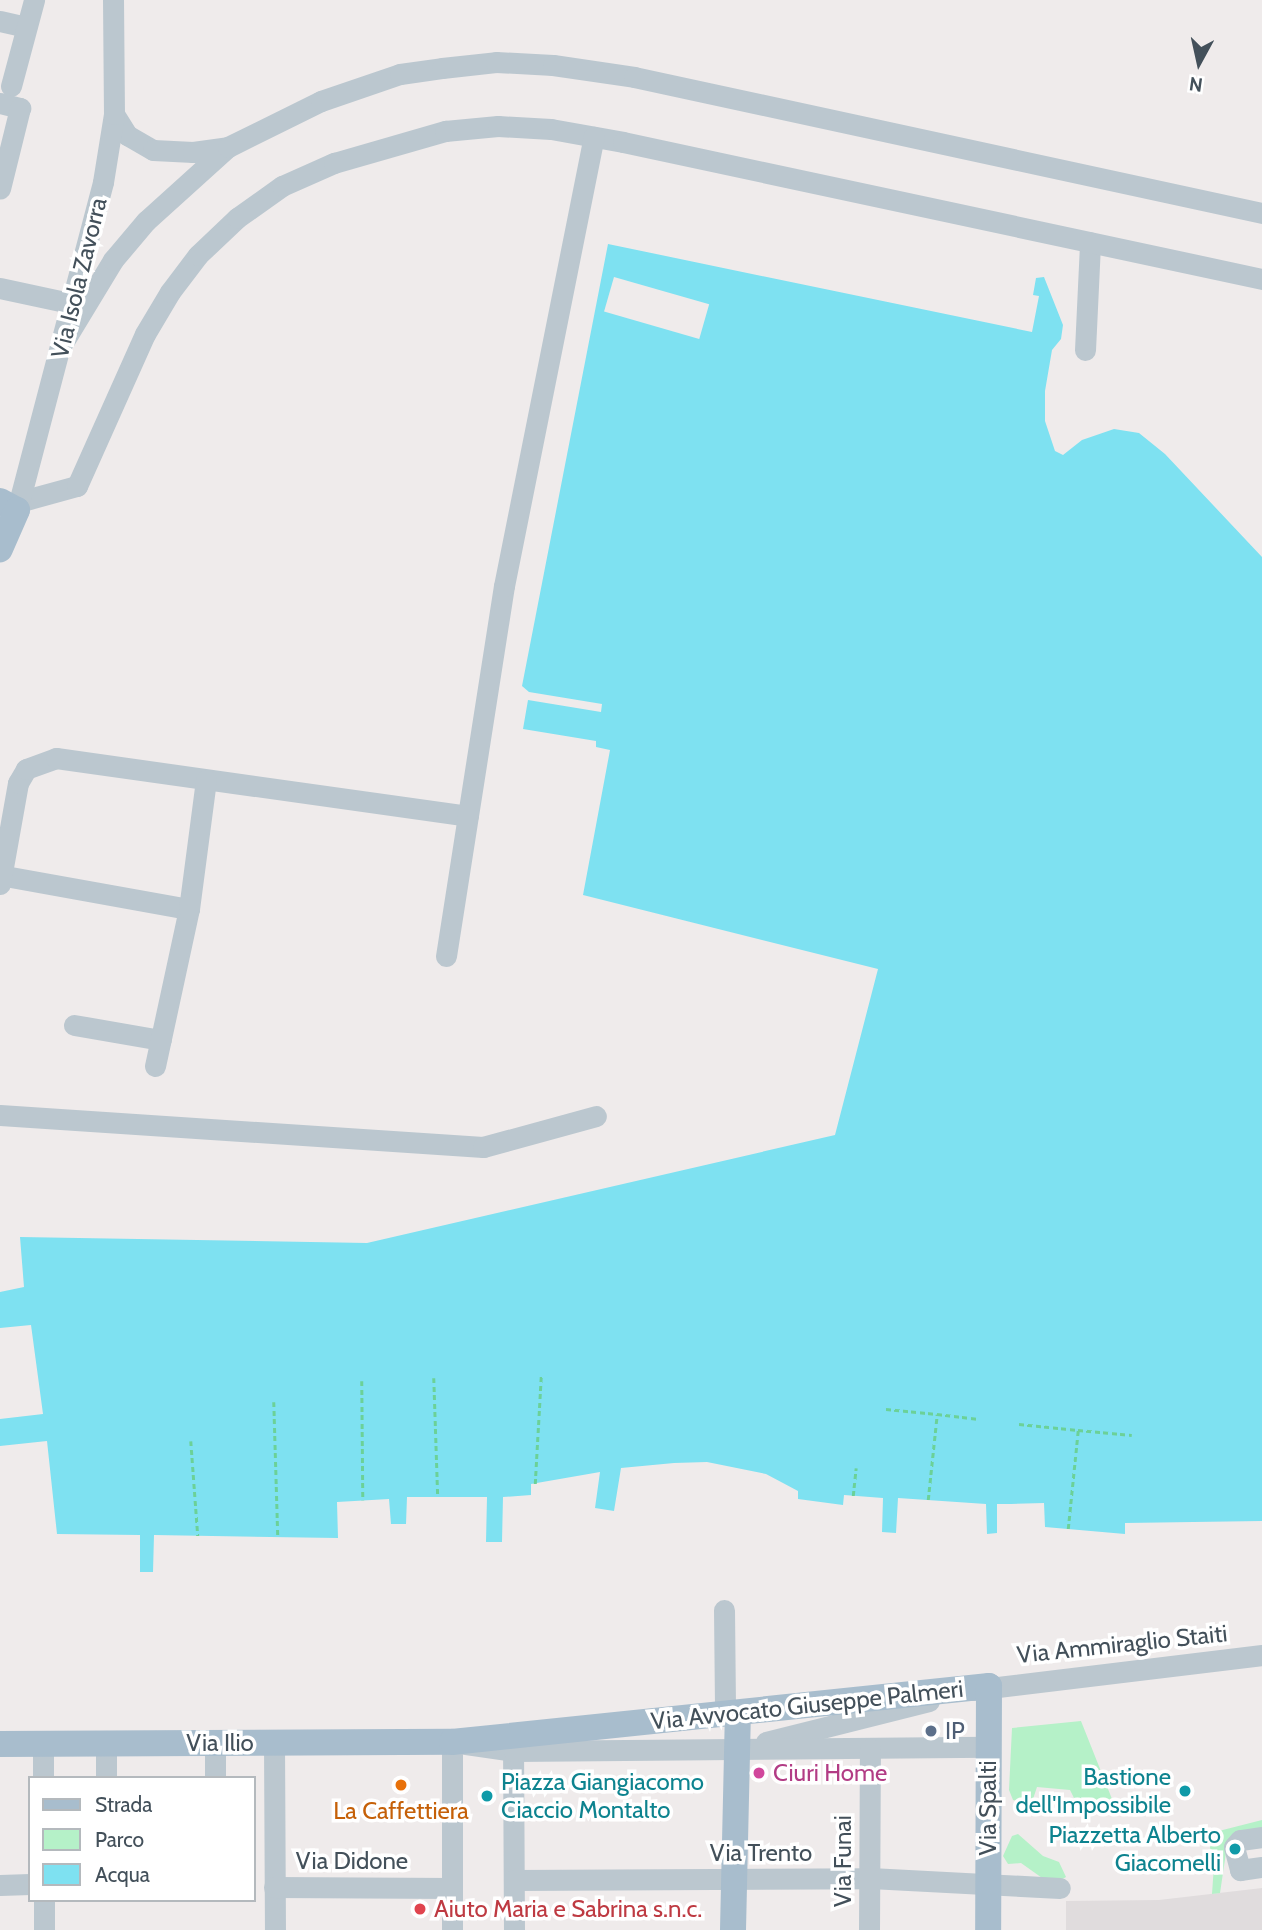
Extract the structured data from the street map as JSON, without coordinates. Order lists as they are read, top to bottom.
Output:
{
  "streets": {
    "main road": [
      "Via Isola Zavorra",
      "Via Avvocato Giuseppe Palmeri",
      "Via Ilio",
      "Via Spalti"
    ],
    "street": [
      "Via Ammiraglio Staiti",
      "Via Trento",
      "Via Didone",
      "Via Funai"
    ]
  },
  "crossings": [
    ["Via Ammiraglio Staiti", "Via Avvocato Giuseppe Palmeri"],
    ["Via Ammiraglio Staiti", "Via Spalti"],
    ["Via Avvocato Giuseppe Palmeri", "Via Ilio"],
    ["Via Avvocato Giuseppe Palmeri", "Via Spalti"],
    ["Via Avvocato Giuseppe Palmeri", "Via Funai"],
    ["Via Spalti", "Via Trento"],
    ["Via Trento", "Via Funai"]
  ],
  "places": [
    "IP",
    "Ciuri Home",
    "La Caffettiera",
    "Bastione dell'Impossibile",
    "Piazza Giangiacomo Ciaccio Montalto",
    "Piazzetta Alberto Giacomelli",
    "Aiuto Maria e Sabrina s.n.c."
  ],
  "legend": ["Strada", "Parco", "Acqua"],
  "north": "bottom"
}
